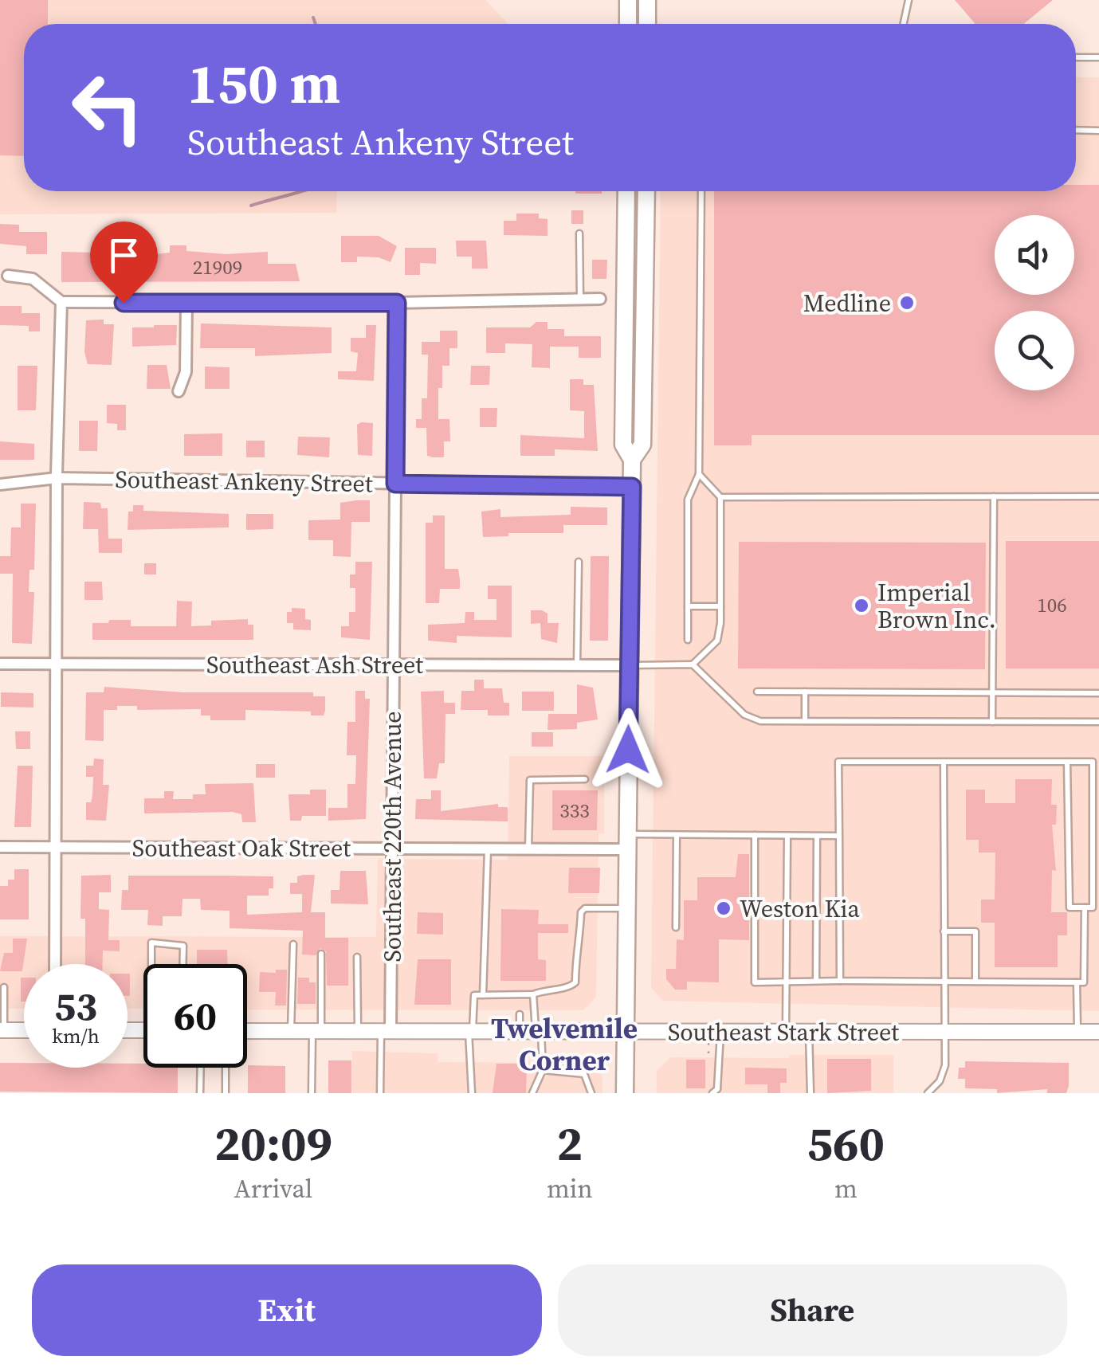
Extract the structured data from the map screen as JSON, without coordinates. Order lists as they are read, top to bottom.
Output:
{
  "streets": {
    "main road": ["Southeast Stark Street"],
    "street": [
      "Southeast Ankeny Street",
      "Southeast Ash Street",
      "Southeast 220th Avenue",
      "Southeast Oak Street"
    ]
  },
  "crossings": [
    ["Southeast Ankeny Street", "Southeast 220th Avenue"],
    ["Southeast Ash Street", "Southeast 220th Avenue"],
    ["Southeast 220th Avenue", "Southeast Oak Street"],
    ["Southeast 220th Avenue", "Southeast Stark Street"]
  ],
  "districts": ["Twelvemile Corner"],
  "places": ["Medline", "Imperial Brown Inc.", "Weston Kia"],
  "house_numbers": ["21909", "106", "333"],
  "page": {
    "turn": ["150 m", "Southeast Ankeny Street"],
    "speed": "53 km/h",
    "limit": "60",
    "eta": [
      "20:09",
      "Arrival",
      "2",
      "min",
      "560",
      "m"
    ],
    "buttons": ["Exit", "Share"]
  }
}
